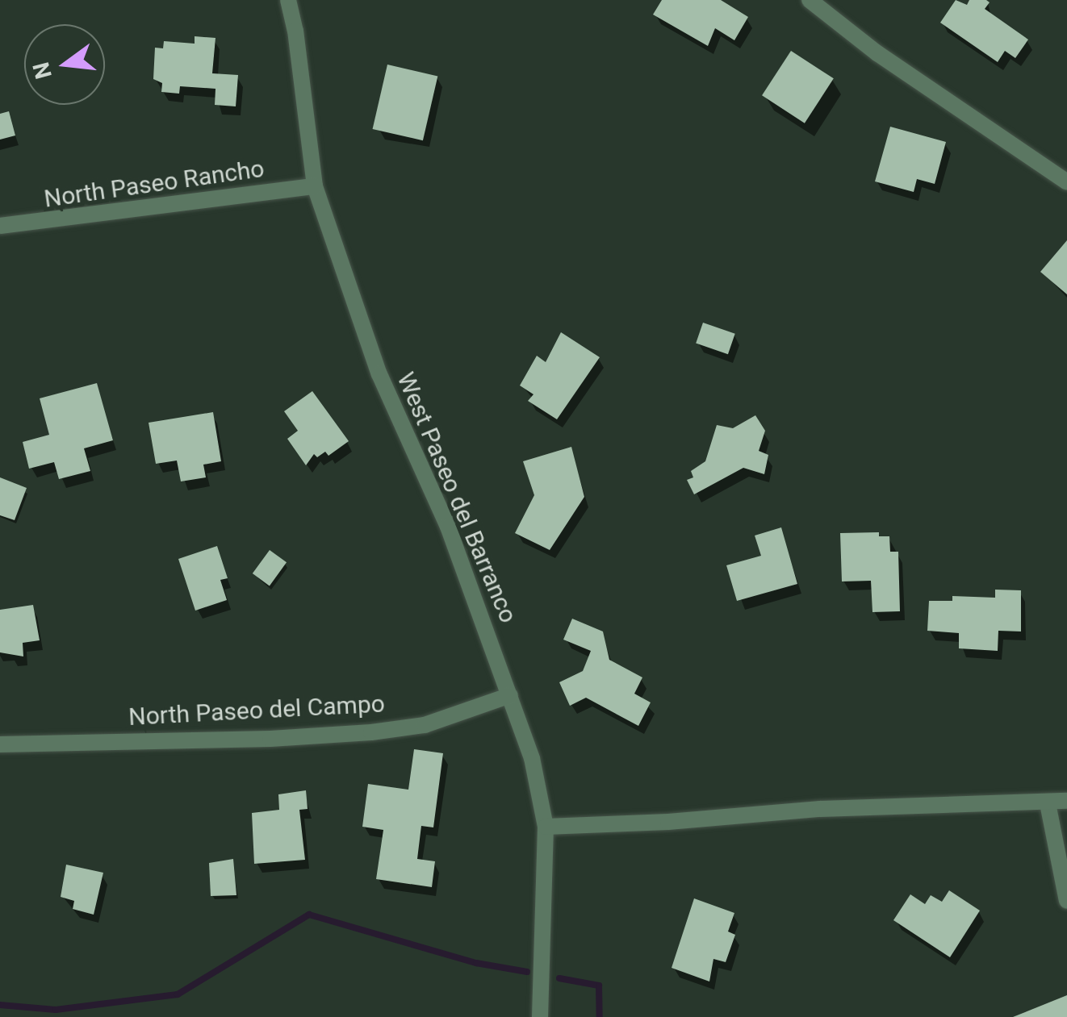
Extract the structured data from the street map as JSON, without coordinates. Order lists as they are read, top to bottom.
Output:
{
  "streets": {
    "street": ["North Paseo Rancho", "West Paseo del Barranco", "North Paseo del Campo"]
  },
  "crossings": [
    ["North Paseo Rancho", "West Paseo del Barranco"],
    ["West Paseo del Barranco", "North Paseo del Campo"]
  ],
  "north": "left"
}
